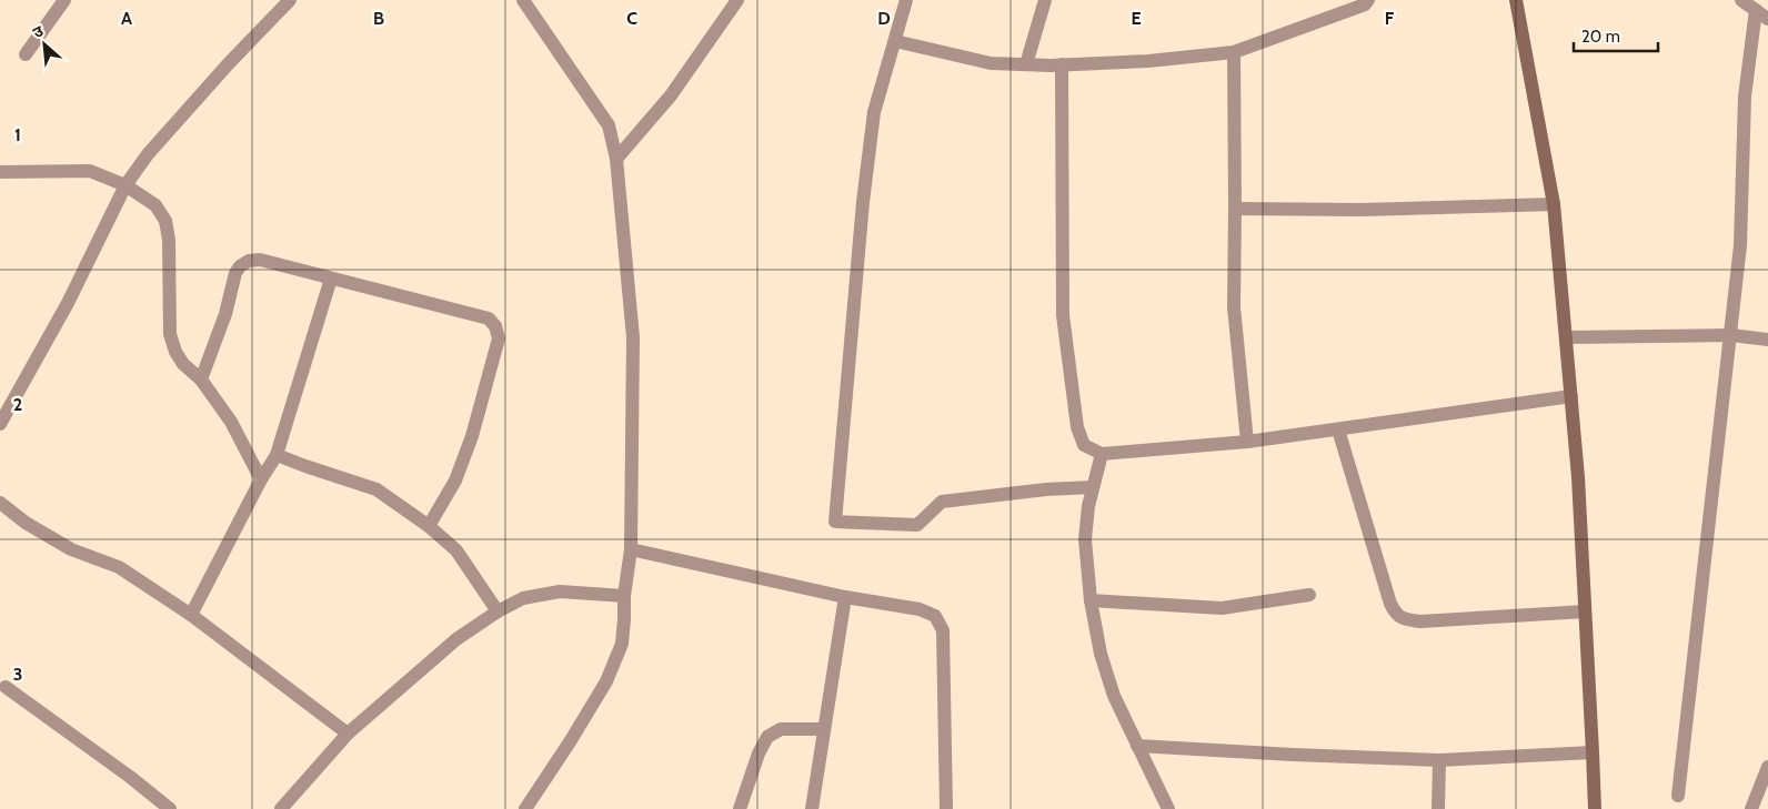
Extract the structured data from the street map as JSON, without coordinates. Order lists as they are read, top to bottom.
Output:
{
  "scale_bar": "20 m",
  "north": "top left",
  "grid": {
    "columns": [
      "A",
      "B",
      "C",
      "D",
      "E",
      "F"
    ],
    "rows": ["1", "2", "3"]
  }
}
